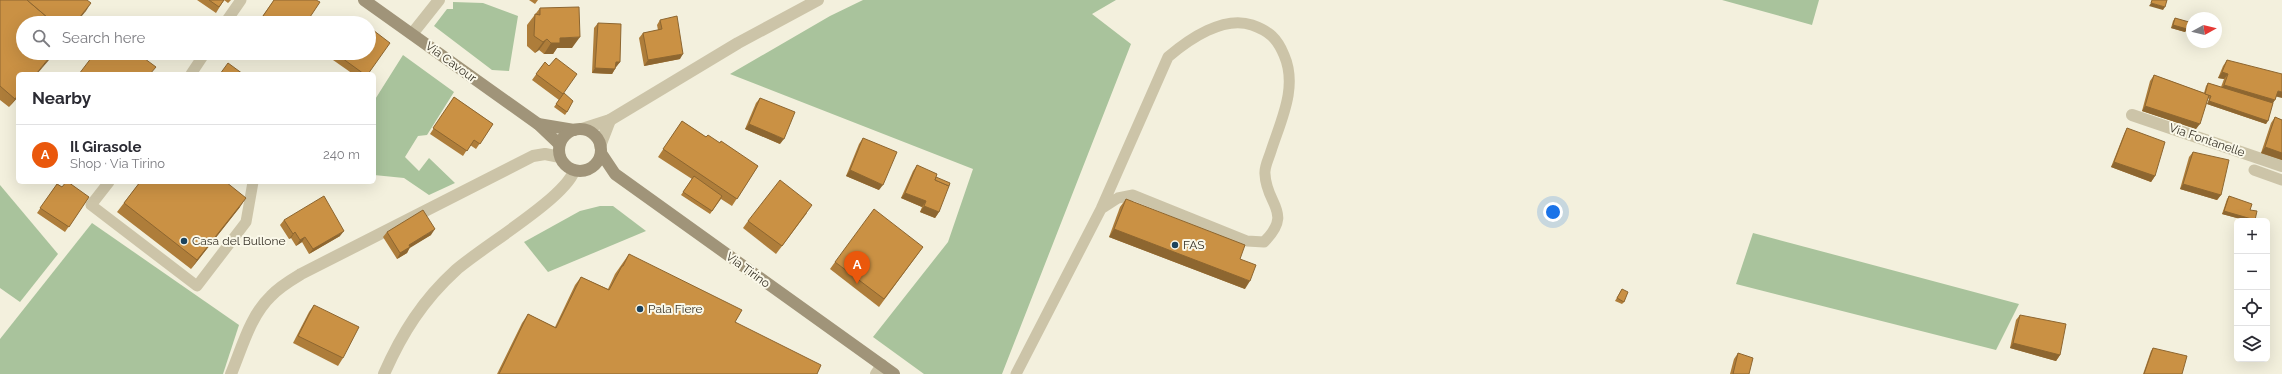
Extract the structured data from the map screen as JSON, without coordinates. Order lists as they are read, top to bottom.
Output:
{
  "streets": {
    "street": ["Via Cavour", "Via Fontanelle", "Via Tirino"]
  },
  "crossings": [
    ["Via Cavour", "Via Tirino"]
  ],
  "places": ["Casa del Bullone", "FAS", "Pala Fiere"],
  "north": "right",
  "page": {
    "search": "Search here",
    "heading": "Nearby",
    "list": [
      {
        "mark": "A",
        "name": "Il Girasole",
        "note": "Shop · Via Tirino",
        "value": "240 m"
      }
    ],
    "map_buttons": ["+", "−"],
    "pins": "A"
  }
}
